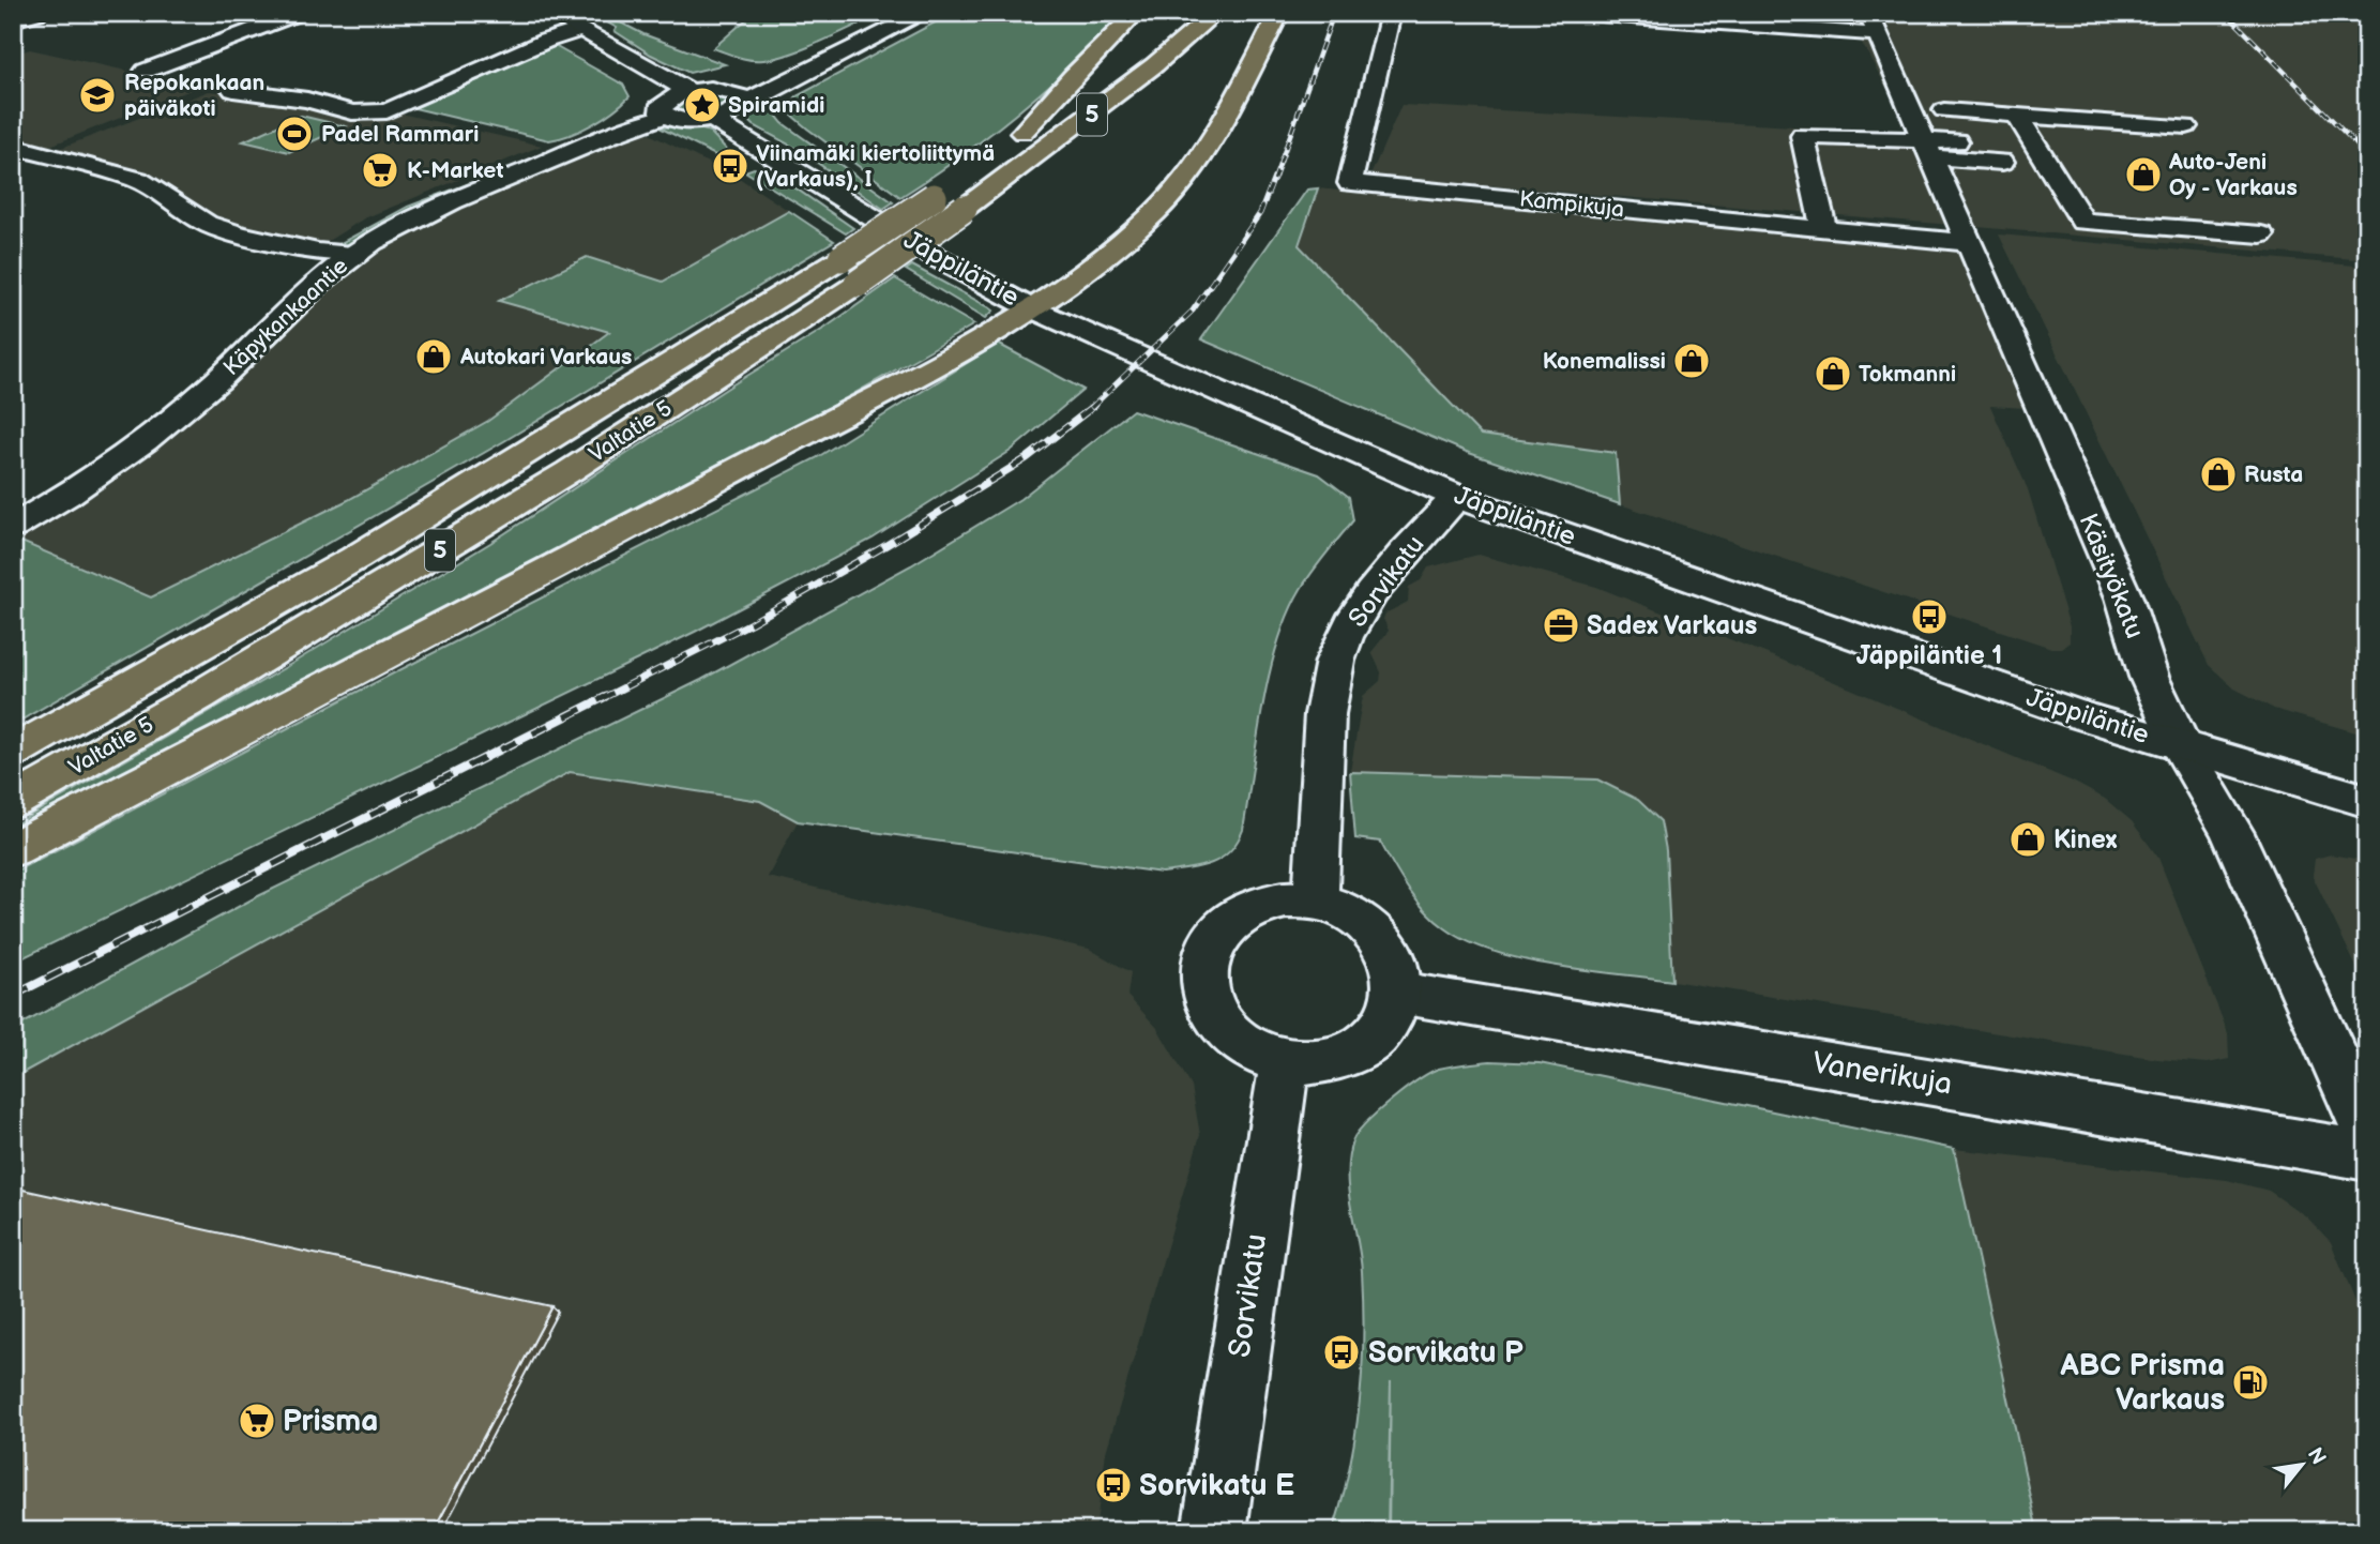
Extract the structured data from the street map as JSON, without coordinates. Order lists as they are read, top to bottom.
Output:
{
  "streets": {
    "highway": ["5", "Valtatie 5"],
    "street": [
      "Kampikuja",
      "Jäppiläntie",
      "Käpykankaantie",
      "Käsityökatu",
      "Sorvikatu",
      "Vanerikuja"
    ]
  },
  "crossings": [
    ["Kampikuja", "Käsityökatu"],
    ["Jäppiläntie", "Käsityökatu"],
    ["Jäppiläntie", "Sorvikatu"],
    ["Sorvikatu", "Vanerikuja"]
  ],
  "places": {
    "school or university": ["Repokankaan päiväkoti"],
    "place": ["Spiramidi"],
    "sports": ["Padel Rammari"],
    "bus stop": [
      "Viinamäki kiertoliittymä (Varkaus), I",
      "Jäppiläntie 1",
      "Sorvikatu P",
      "Sorvikatu E"
    ],
    "supermarket": ["K-Market", "Prisma"],
    "shop": [
      "Auto-Jeni Oy - Varkaus",
      "Autokari Varkaus",
      "Konemalissi",
      "Tokmanni",
      "Rusta",
      "Kinex"
    ],
    "office": ["Sadex Varkaus"],
    "fuel station": ["ABC Prisma Varkaus"]
  },
  "north": "top right"
}
